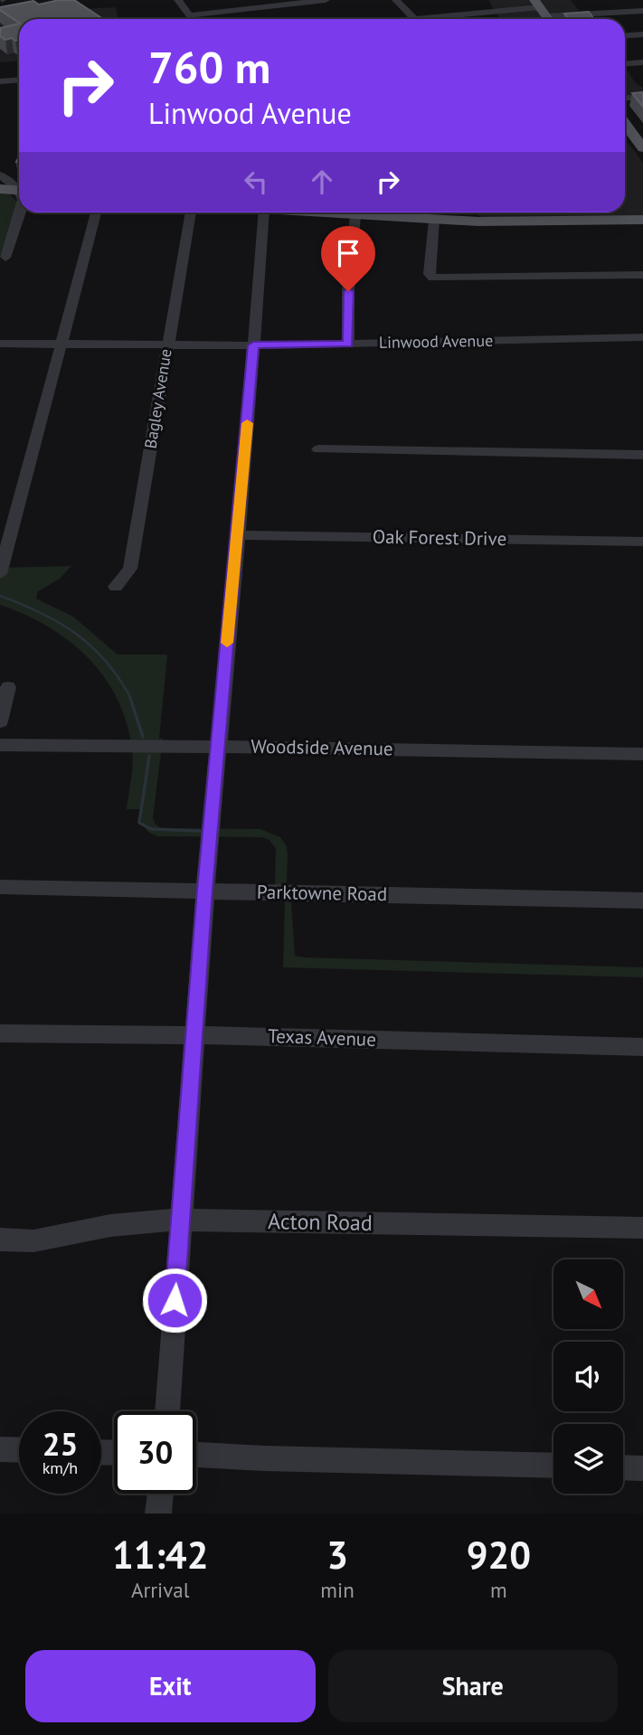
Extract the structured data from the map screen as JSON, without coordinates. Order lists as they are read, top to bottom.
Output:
{
  "streets": {
    "street": [
      "Linwood Avenue",
      "Bagley Avenue",
      "Oak Forest Drive",
      "Woodside Avenue",
      "Parktowne Road",
      "Texas Avenue",
      "Acton Road"
    ]
  },
  "crossings": [
    ["Linwood Avenue", "Bagley Avenue"]
  ],
  "north": "bottom right",
  "page": {
    "turn": ["760 m", "Linwood Avenue"],
    "speed": "25 km/h",
    "limit": "30",
    "eta": [
      "11:42",
      "Arrival",
      "3",
      "min",
      "920",
      "m"
    ],
    "buttons": ["Exit", "Share"]
  }
}
